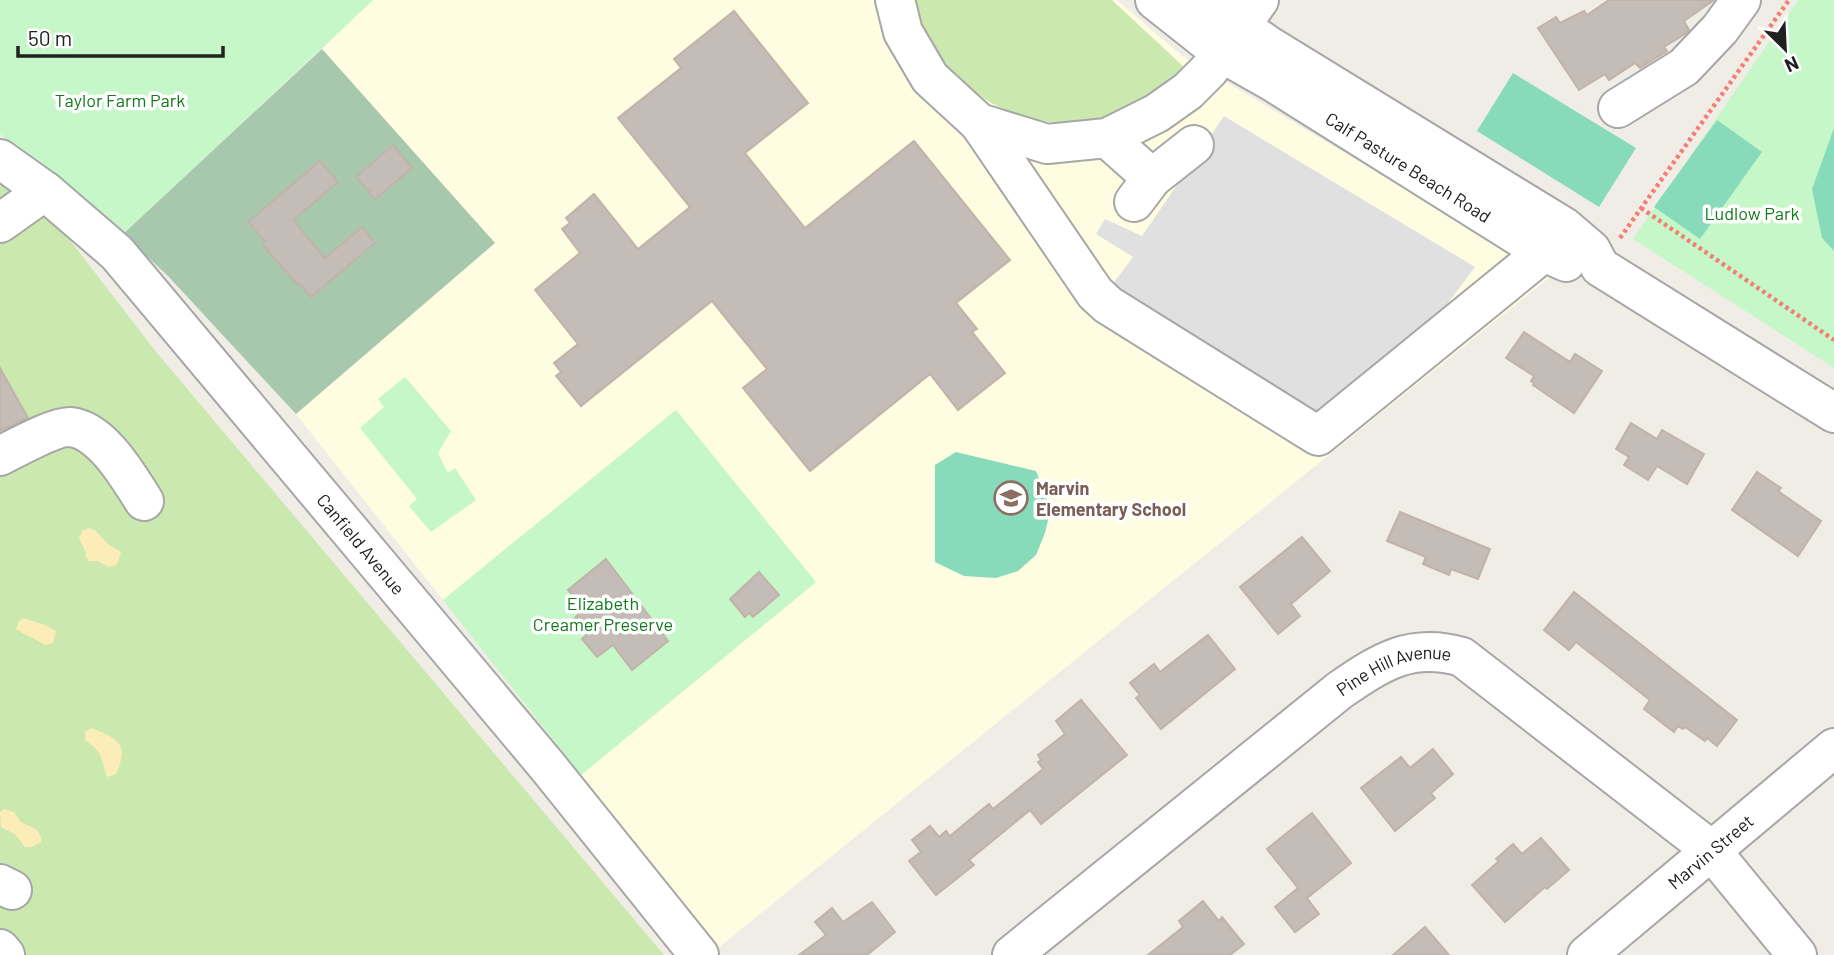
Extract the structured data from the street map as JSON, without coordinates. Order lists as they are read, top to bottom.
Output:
{
  "streets": {
    "street": [
      "Calf Pasture Beach Road",
      "Canfield Avenue",
      "Pine Hill Avenue",
      "Marvin Street"
    ]
  },
  "crossings": [
    ["Pine Hill Avenue", "Marvin Street"]
  ],
  "parks": ["Taylor Farm Park", "Ludlow Park", "Elizabeth Creamer Preserve"],
  "places": {
    "school or university": ["Marvin Elementary School"]
  },
  "scale_bar": "50 m",
  "north": "bottom right"
}
